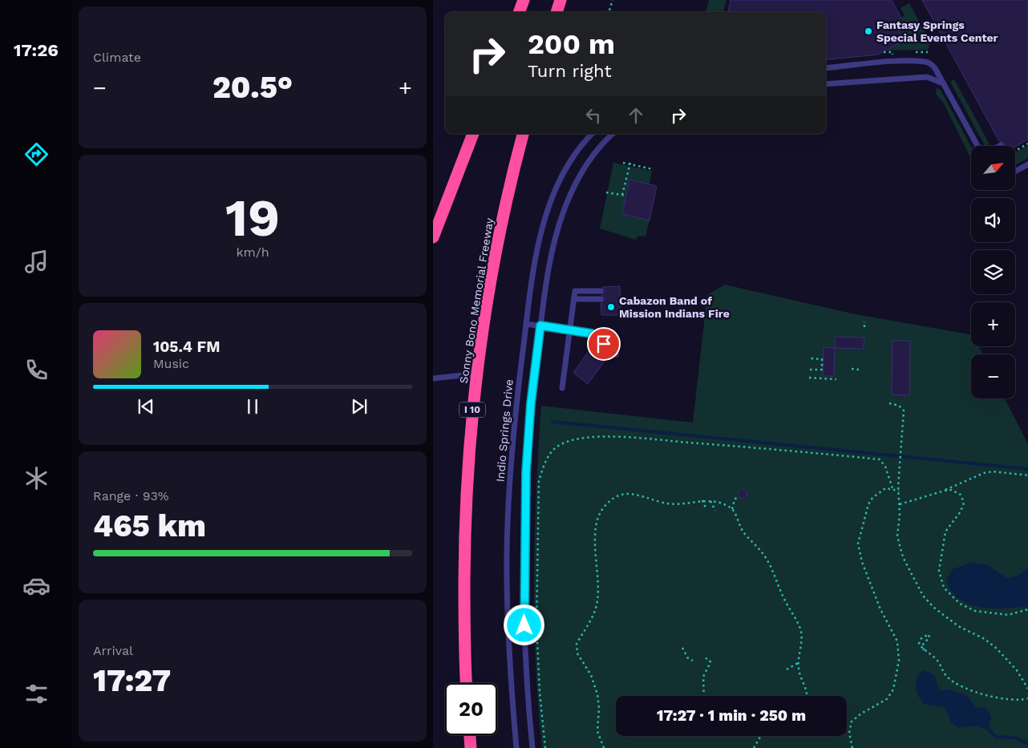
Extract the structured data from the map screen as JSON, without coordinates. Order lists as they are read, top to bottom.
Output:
{
  "streets": {
    "highway": ["Sonny Bono Memorial Freeway", "I 10"],
    "lane": ["Indio Springs Drive"]
  },
  "places": ["Fantasy Springs Special Events Center", "Cabazon Band of Mission Indians Fire"],
  "north": "top right",
  "page": {
    "tabs": "17:26",
    "tile": [
      "Climate",
      ["19", "km/h"],
      ["Range · 93%", "465 km"],
      ["Arrival", "17:27"]
    ],
    "turn": ["200 m", "Turn right"],
    "heat": ["−", "20.5°", "+"],
    "map_buttons": ["+", "−"],
    "song": ["105.4 FM", "Music"],
    "limit": "20",
    "trip": "17:27 · 1 min · 250 m"
  }
}
